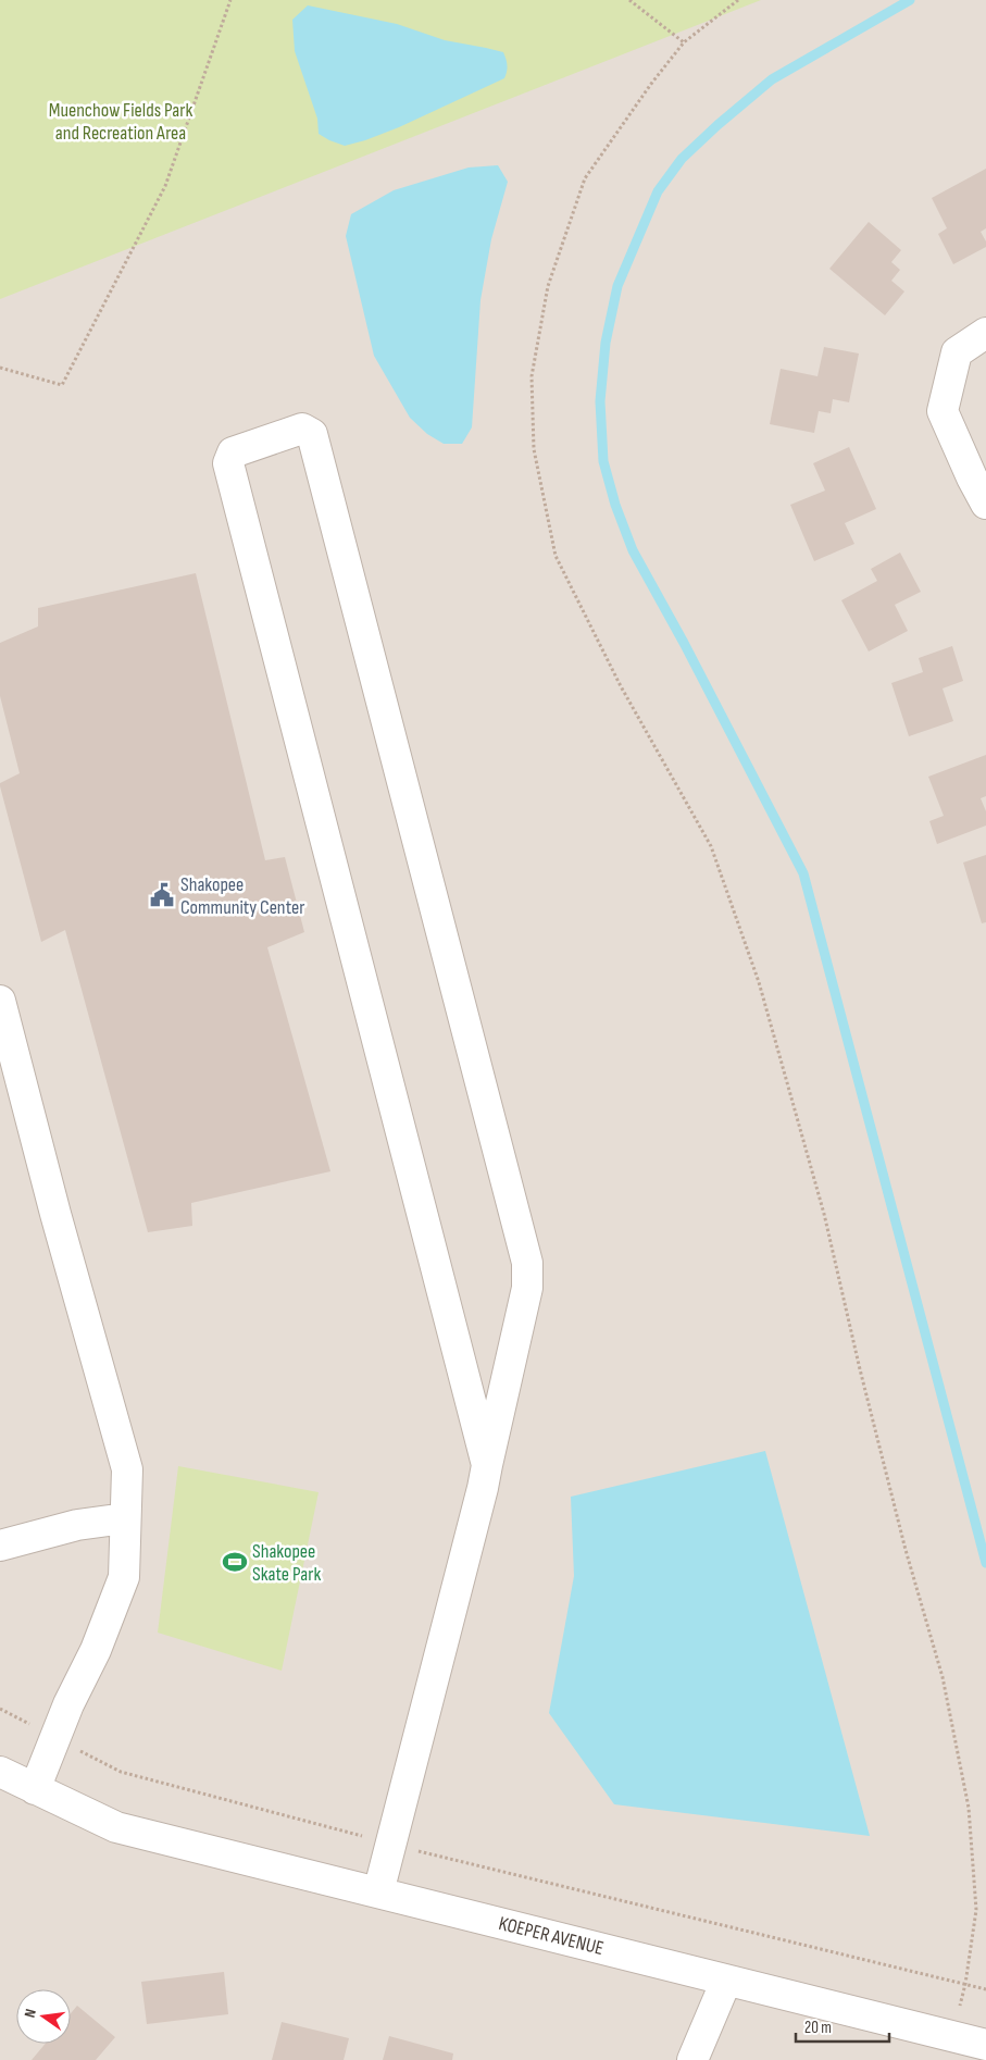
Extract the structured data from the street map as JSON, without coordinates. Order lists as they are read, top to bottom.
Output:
{
  "streets": {
    "street": ["KOEPER AVENUE"]
  },
  "parks": ["Muenchow Fields Park and Recreation Area"],
  "places": {
    "public building": ["Shakopee Community Center"],
    "sports": ["Shakopee Skate Park"]
  },
  "scale_bar": "20 m",
  "north": "left"
}
